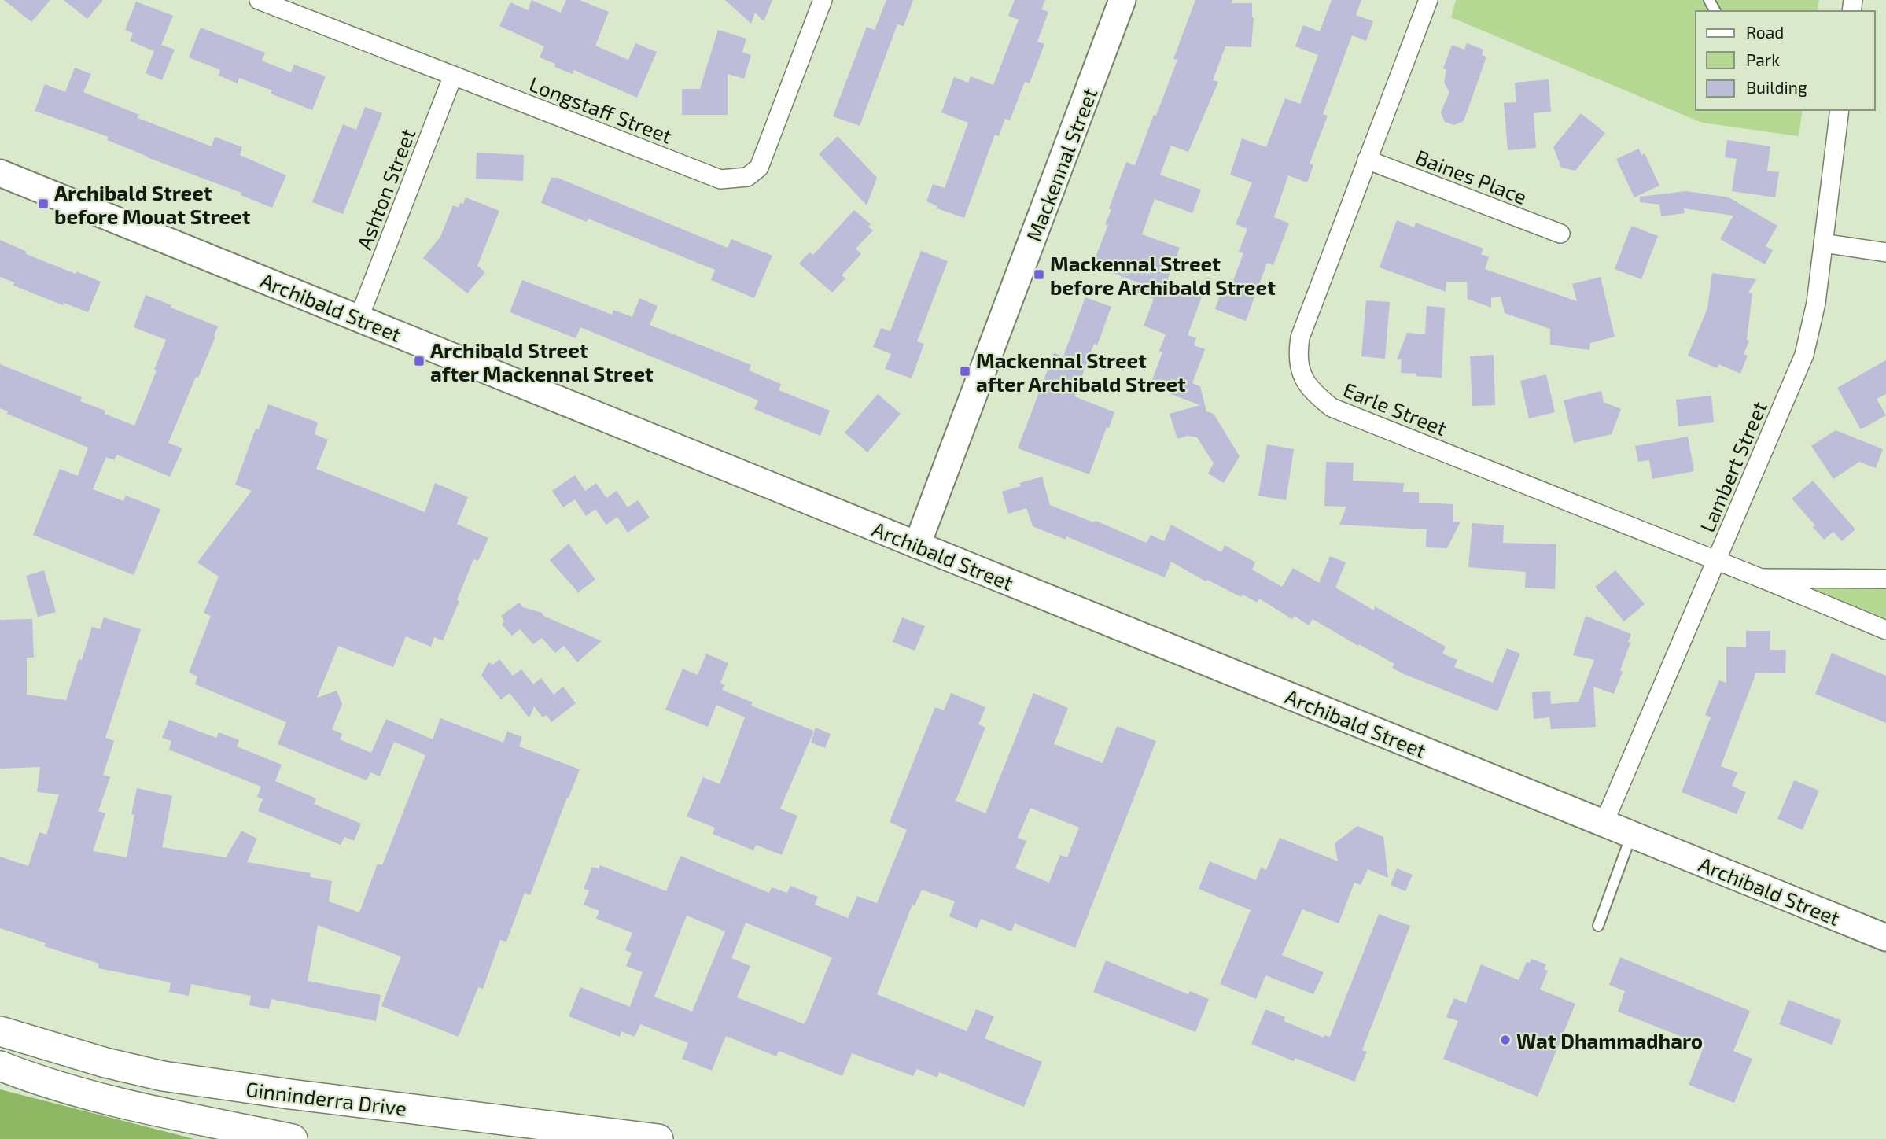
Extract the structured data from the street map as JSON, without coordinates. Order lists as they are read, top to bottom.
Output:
{
  "streets": {
    "main road": ["Ginninderra Drive"],
    "street": [
      "Longstaff Street",
      "Mackennal Street",
      "Baines Place",
      "Ashton Street",
      "Archibald Street",
      "Earle Street",
      "Lambert Street"
    ]
  },
  "crossings": [
    ["Longstaff Street", "Ashton Street"],
    ["Mackennal Street", "Archibald Street"],
    ["Baines Place", "Earle Street"],
    ["Ashton Street", "Archibald Street"],
    ["Archibald Street", "Lambert Street"],
    ["Earle Street", "Lambert Street"]
  ],
  "places": {
    "transit": [
      "Archibald Street before Mouat Street",
      "Mackennal Street before Archibald Street",
      "Archibald Street after Mackennal Street",
      "Mackennal Street after Archibald Street"
    ],
    "other": ["Wat Dhammadharo"]
  },
  "legend": ["Road", "Park", "Building"]
}
